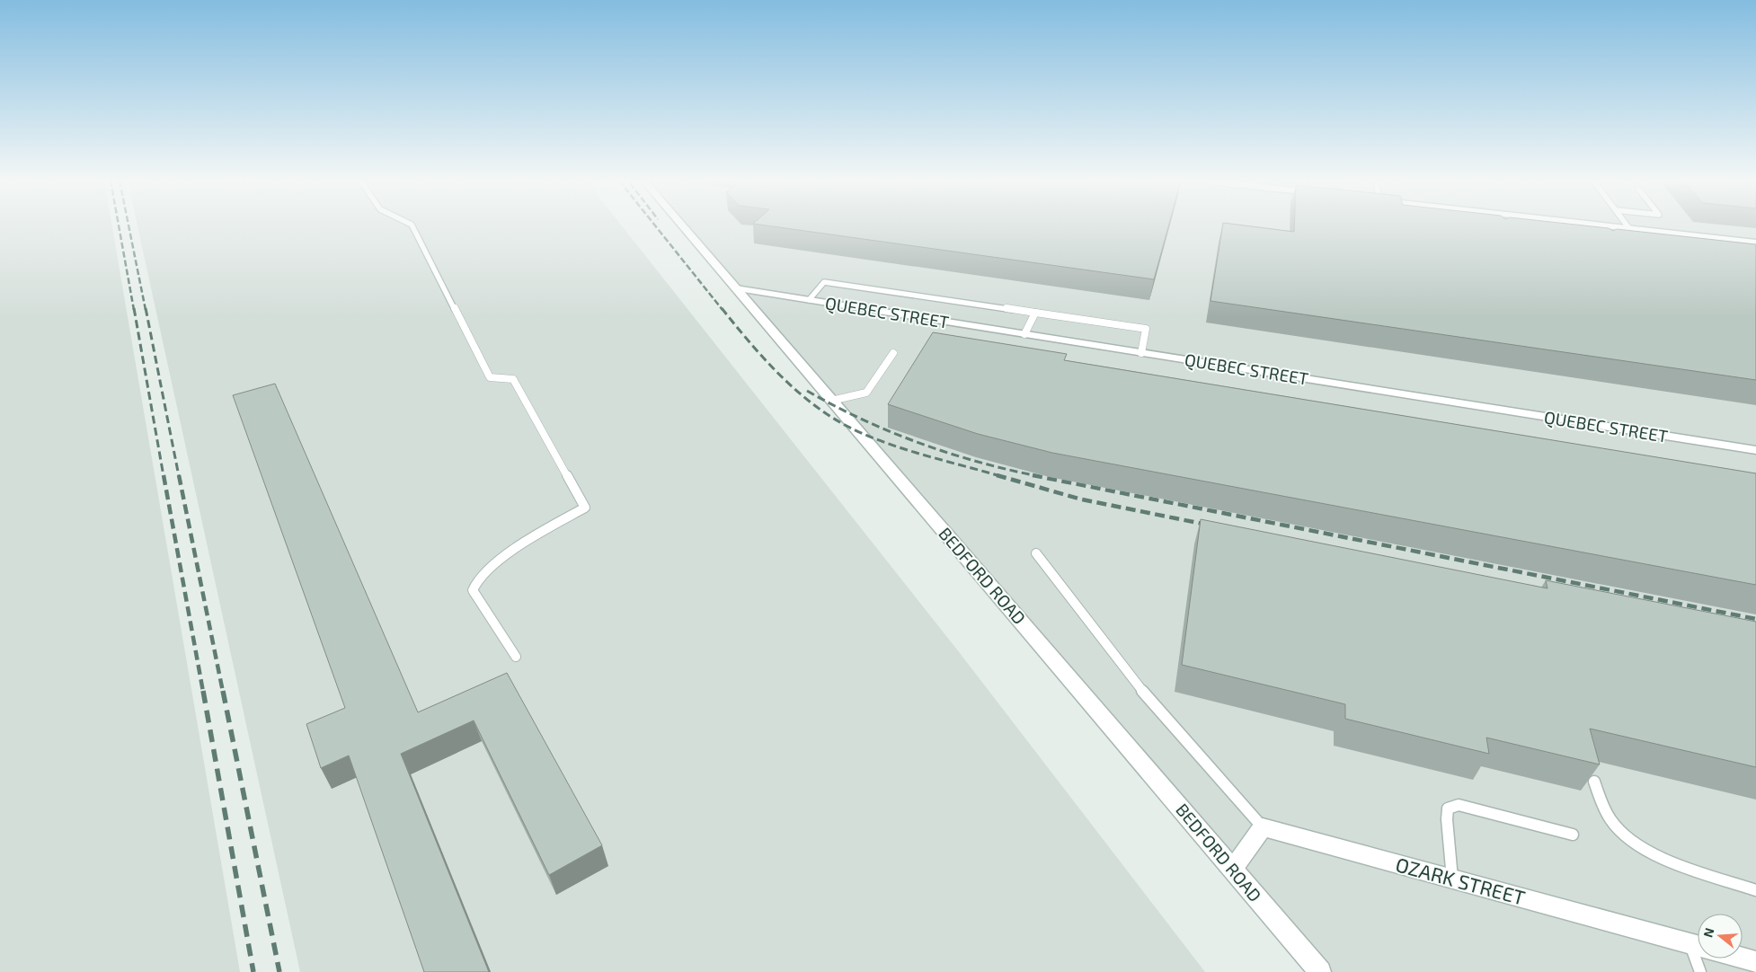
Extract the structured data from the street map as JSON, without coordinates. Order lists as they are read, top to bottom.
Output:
{
  "streets": {
    "street": ["QUEBEC STREET", "BEDFORD ROAD", "OZARK STREET"]
  },
  "crossings": [
    ["QUEBEC STREET", "BEDFORD ROAD"]
  ],
  "north": "left"
}
